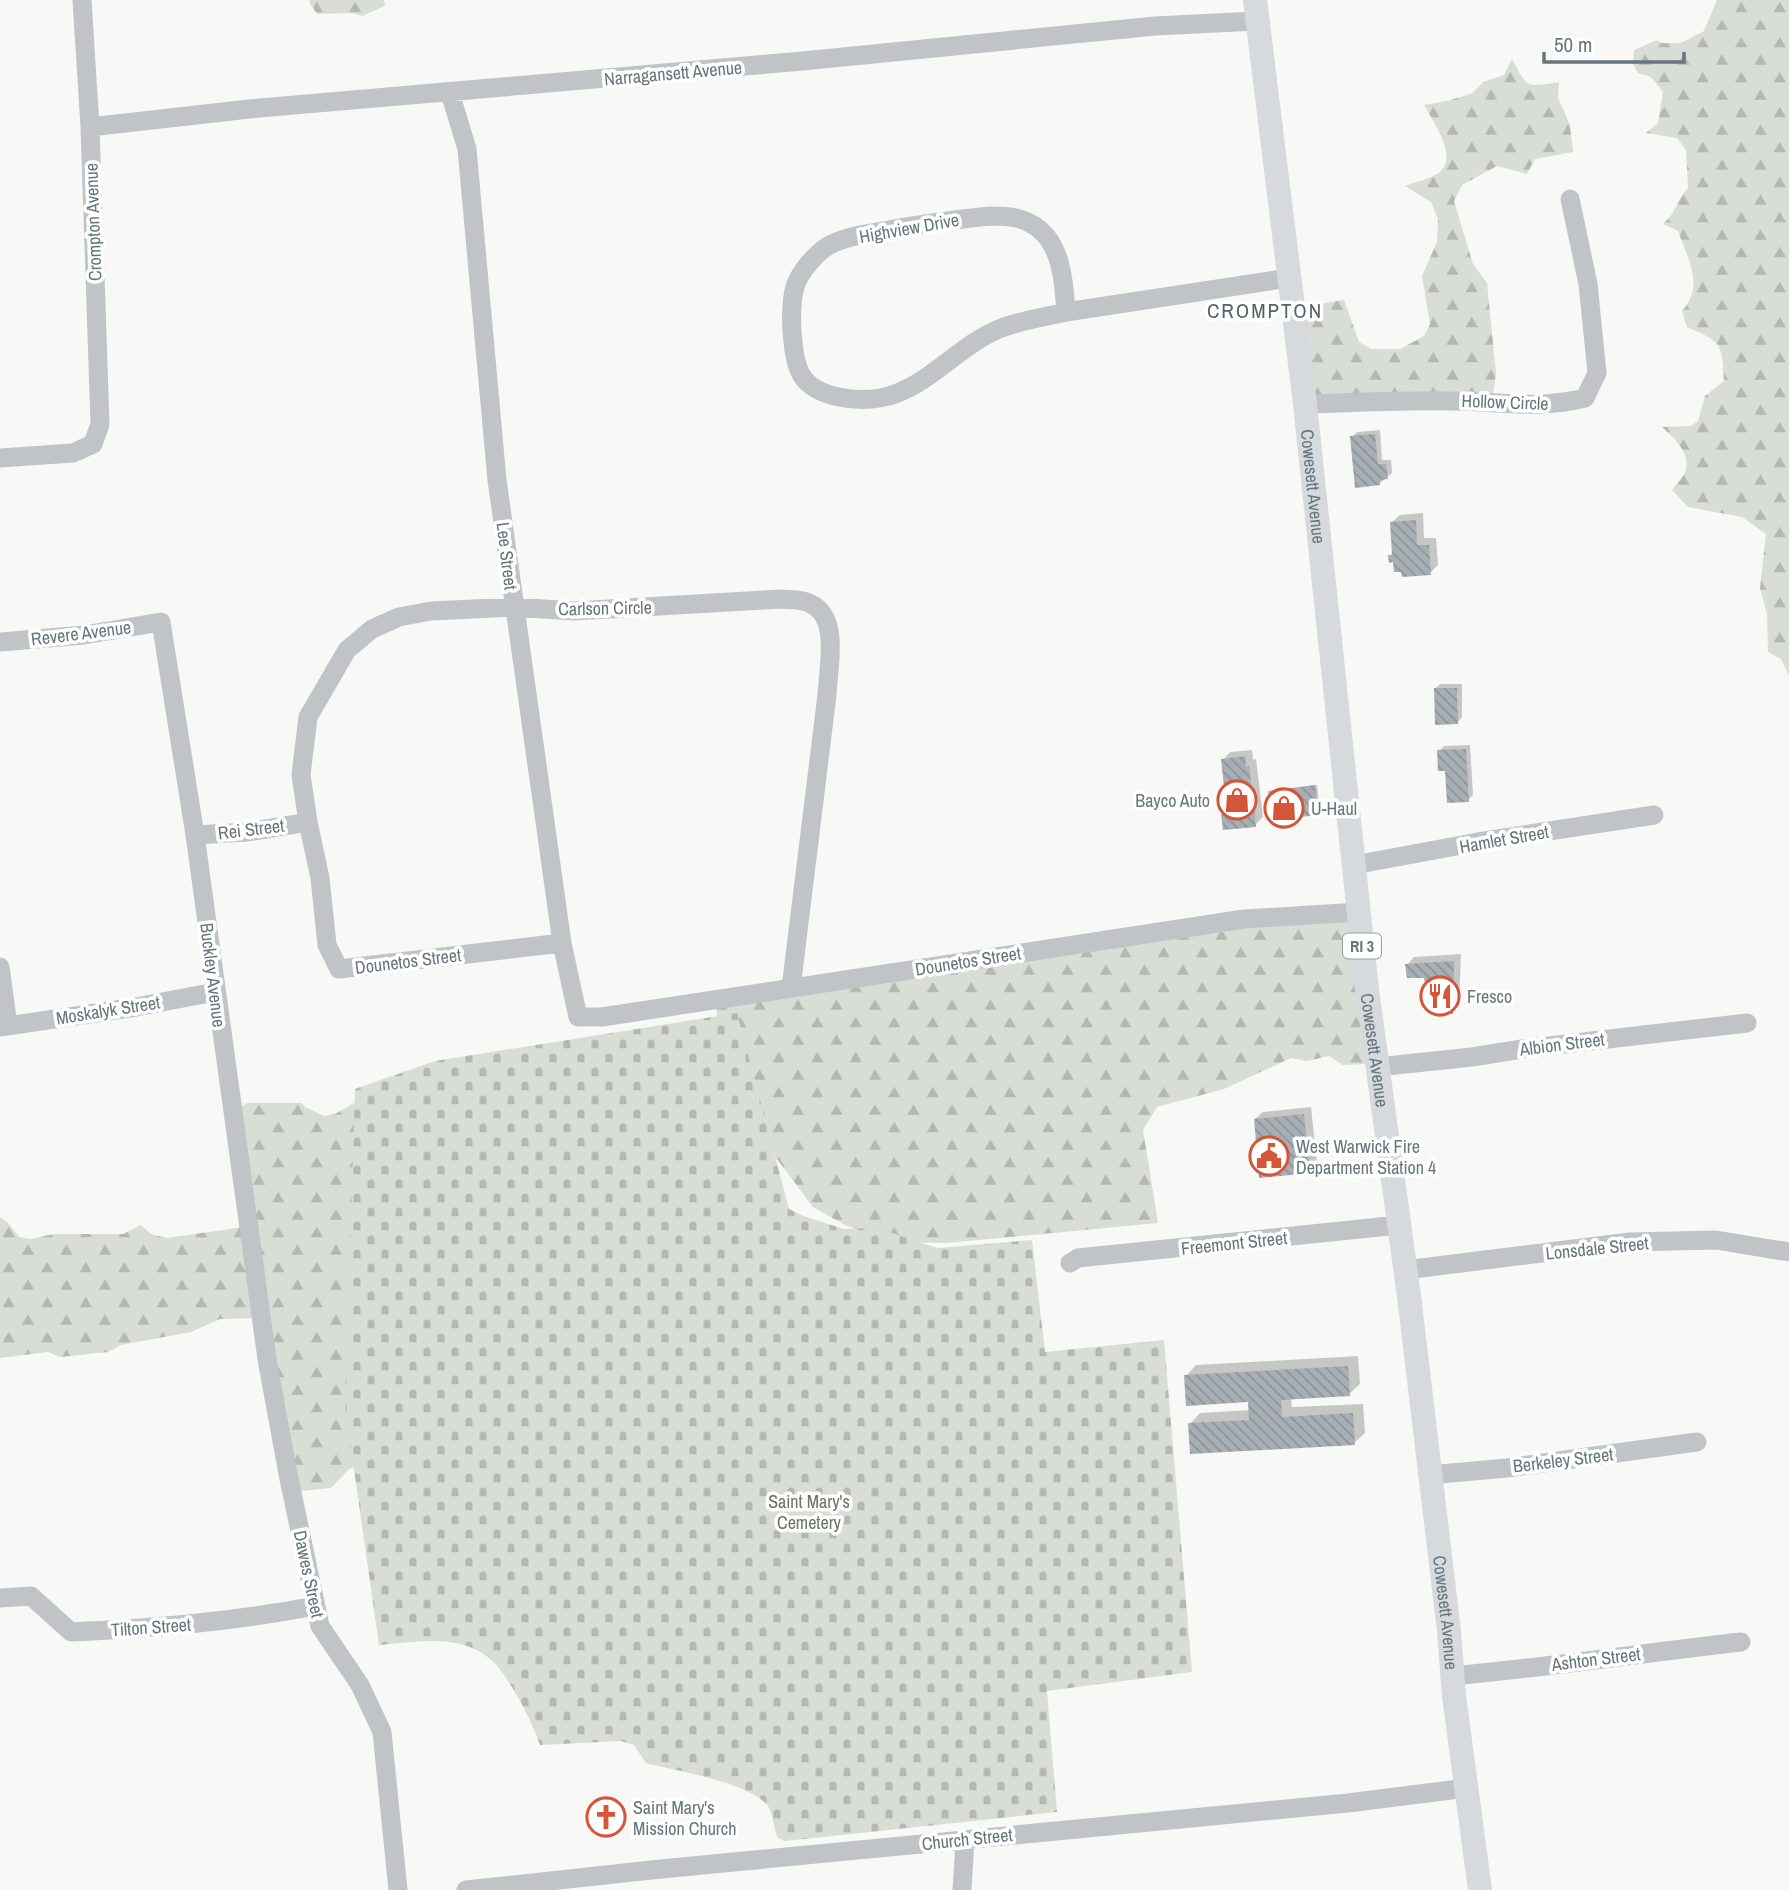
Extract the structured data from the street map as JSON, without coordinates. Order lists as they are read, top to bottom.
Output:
{
  "streets": {
    "main road": ["Cowesett Avenue", "RI 3"],
    "street": [
      "Narragansett Avenue",
      "Crompton Avenue",
      "Highview Drive",
      "Hollow Circle",
      "Lee Street",
      "Carlson Circle",
      "Revere Avenue",
      "Rei Street",
      "Hamlet Street",
      "Dounetos Street",
      "Buckley Avenue",
      "Moskalyk Street",
      "Albion Street",
      "Freemont Street",
      "Lonsdale Street",
      "Berkeley Street",
      "Dawes Street",
      "Tilton Street",
      "Ashton Street",
      "Church Street"
    ]
  },
  "crossings": [
    ["Narragansett Avenue", "Crompton Avenue"],
    ["Narragansett Avenue", "Cowesett Avenue"],
    ["Narragansett Avenue", "Lee Street"],
    ["Highview Drive", "Cowesett Avenue"],
    ["Hollow Circle", "Cowesett Avenue"],
    ["Cowesett Avenue", "Hamlet Street"],
    ["Cowesett Avenue", "Dounetos Street"],
    ["Cowesett Avenue", "Albion Street"],
    ["Cowesett Avenue", "Freemont Street"],
    ["Cowesett Avenue", "Lonsdale Street"],
    ["Cowesett Avenue", "Berkeley Street"],
    ["Cowesett Avenue", "Ashton Street"],
    ["Cowesett Avenue", "Church Street"],
    ["Lee Street", "Carlson Circle"],
    ["Lee Street", "Dounetos Street"],
    ["Carlson Circle", "Rei Street"],
    ["Carlson Circle", "Dounetos Street"],
    ["Revere Avenue", "Buckley Avenue"],
    ["Rei Street", "Buckley Avenue"],
    ["Buckley Avenue", "Moskalyk Street"],
    ["Buckley Avenue", "Dawes Street"],
    ["Dawes Street", "Tilton Street"]
  ],
  "districts": ["CROMPTON"],
  "parks": ["Saint Mary's Cemetery"],
  "places": {
    "shop": ["Bayco Auto", "U-Haul"],
    "restaurant": ["Fresco"],
    "public building": ["West Warwick Fire Department Station 4"],
    "church": ["Saint Mary's Mission Church"]
  },
  "scale_bar": "50 m"
}
